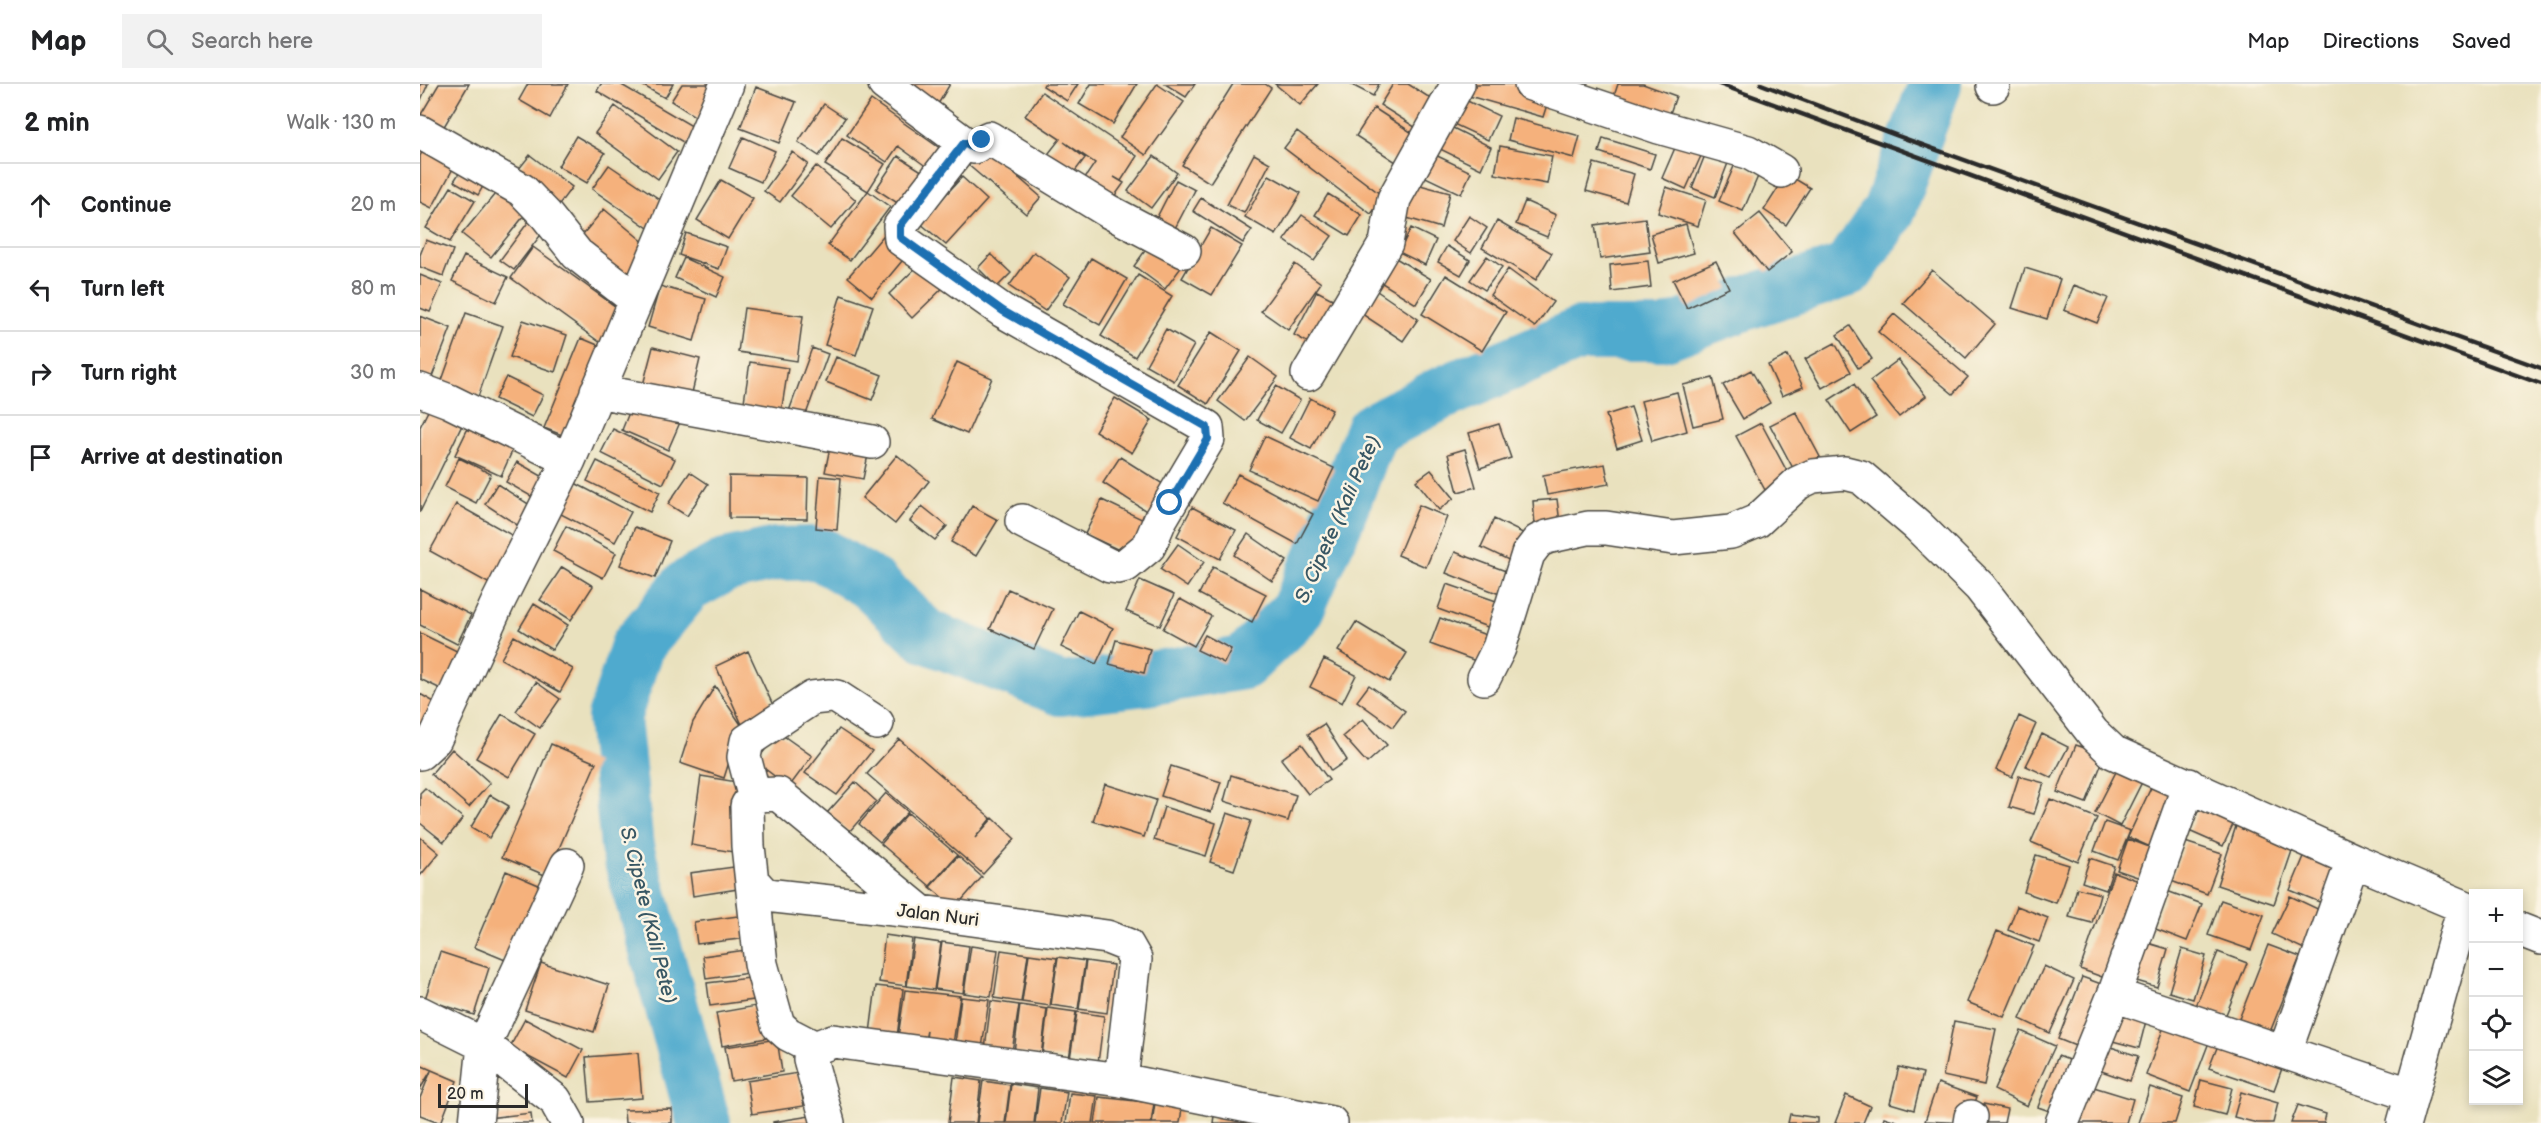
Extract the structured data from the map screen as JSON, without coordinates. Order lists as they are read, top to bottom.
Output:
{
  "streets": {
    "street": ["Jalan Nuri"]
  },
  "water": ["S. Cipete (Kali Pete)"],
  "scale_bar": "20 m",
  "page": {
    "header": "Map",
    "search": "Search here",
    "nav": ["Map", "Directions", "Saved"],
    "heading": ["2 min", "Walk · 130 m"],
    "list": [
      ["Continue", "20 m"],
      ["Turn left", "80 m"],
      ["Turn right", "30 m"],
      "Arrive at destination"
    ],
    "map_buttons": ["+", "−"],
    "scale": "20 m"
  }
}
